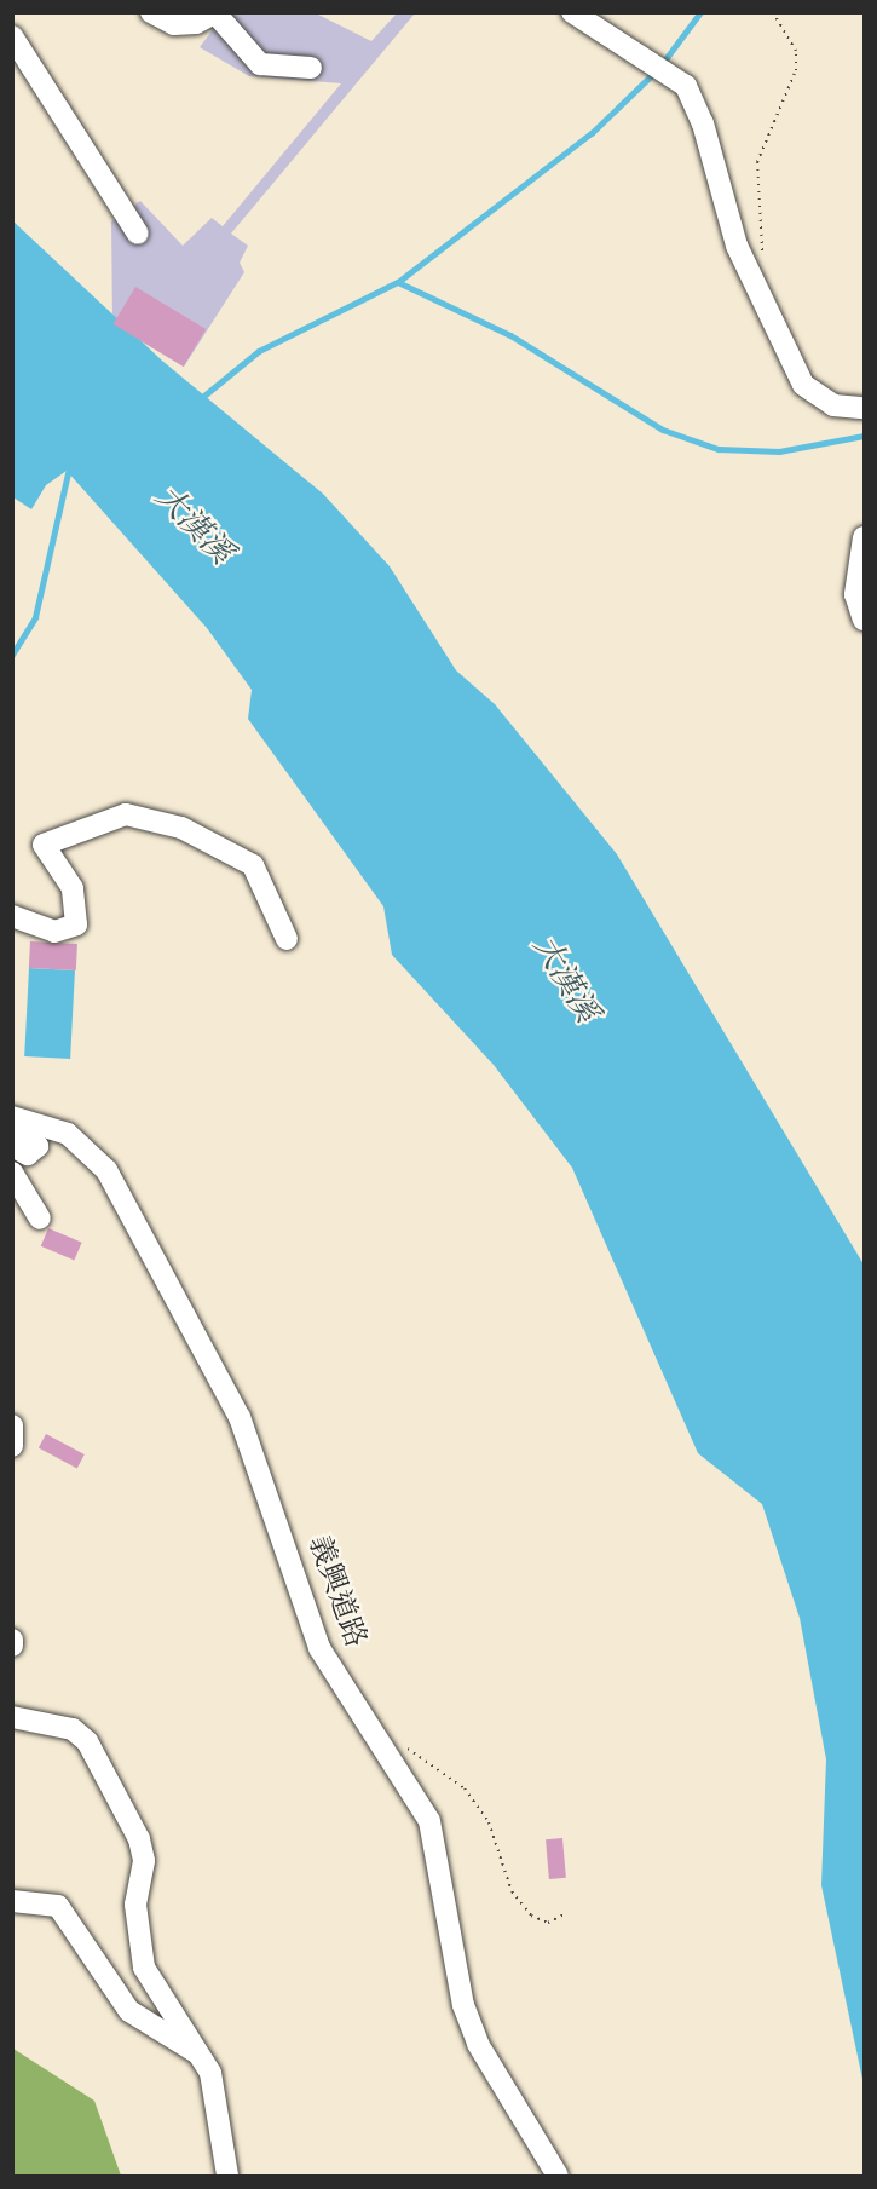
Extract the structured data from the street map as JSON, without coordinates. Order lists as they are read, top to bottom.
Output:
{
  "streets": {
    "street": ["義興道路"]
  },
  "water": ["大漢溪"]
}
